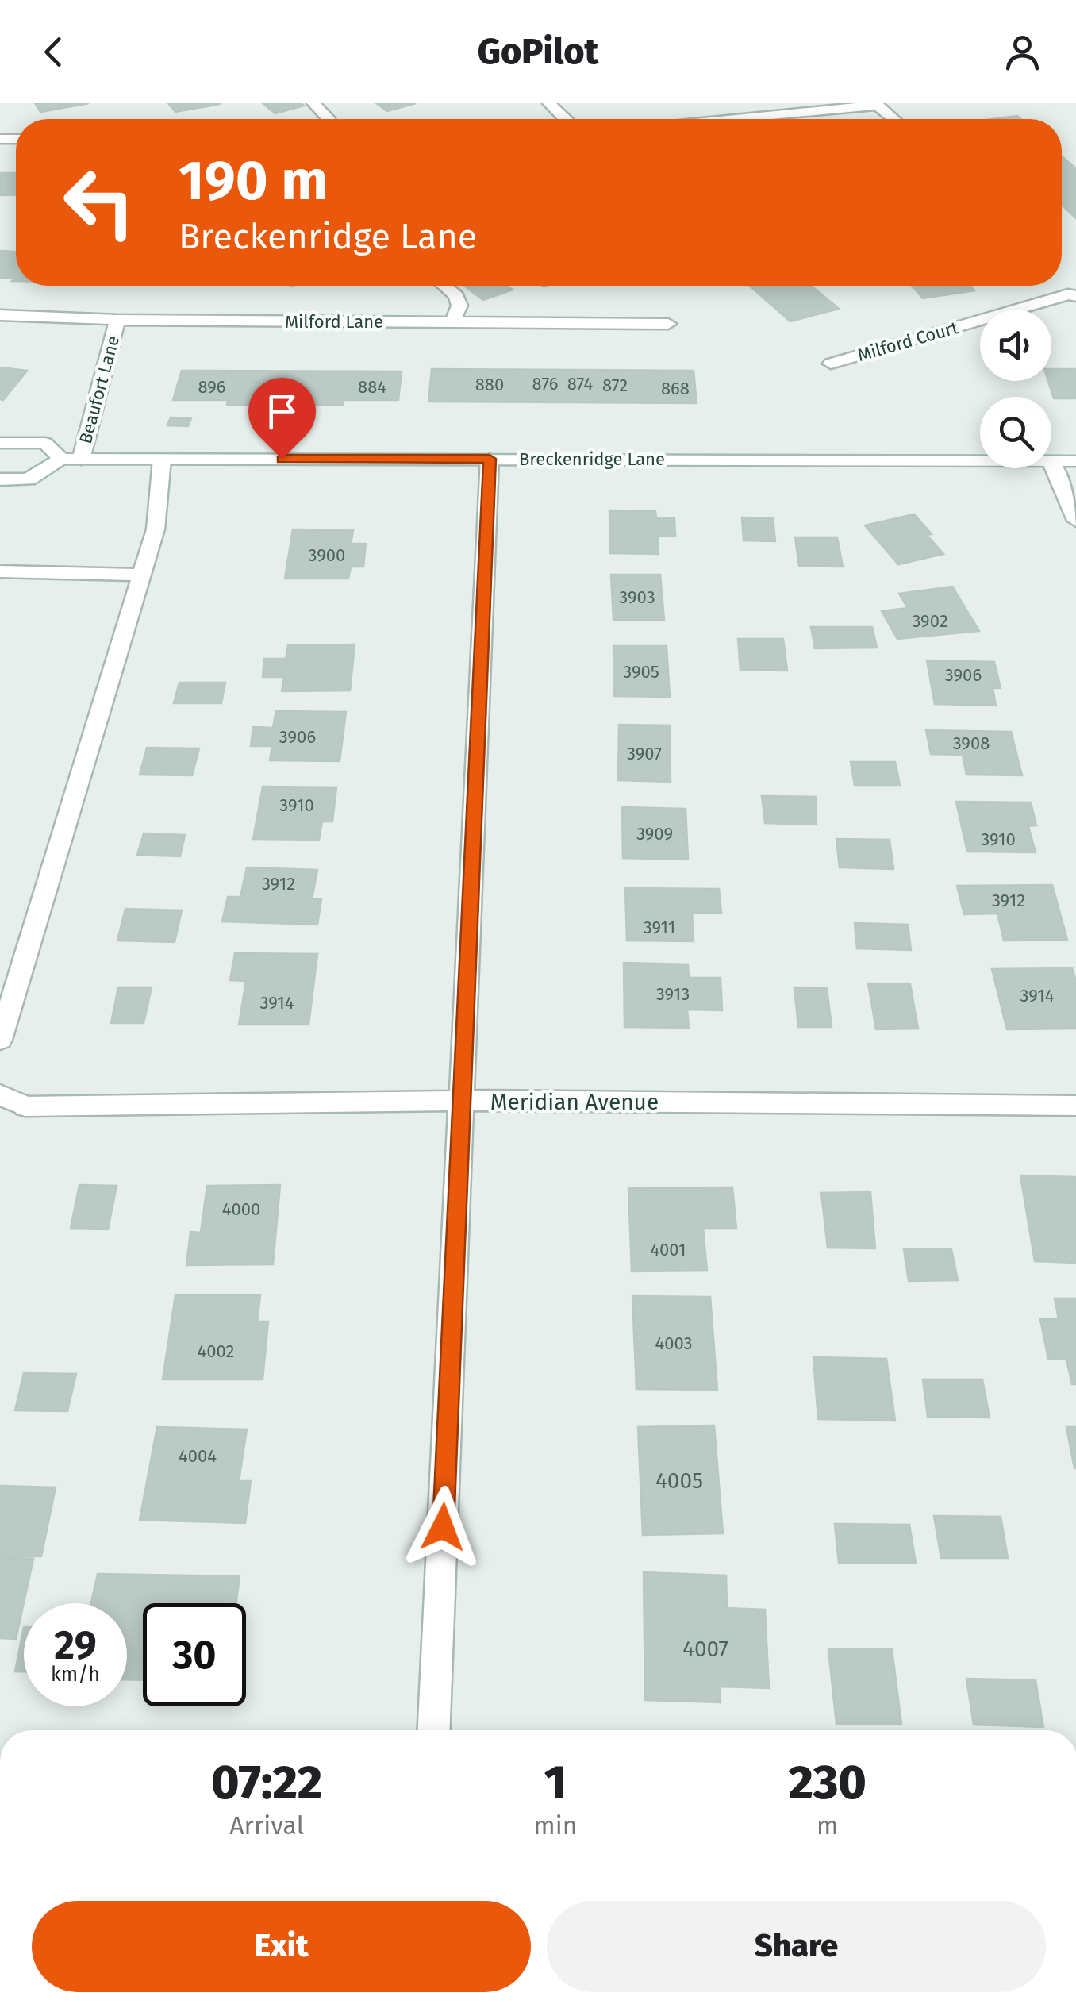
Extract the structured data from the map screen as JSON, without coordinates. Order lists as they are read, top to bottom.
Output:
{
  "streets": {
    "street": [
      "Milford Lane",
      "Milford Court",
      "Beaufort Lane",
      "Breckenridge Lane",
      "Meridian Avenue"
    ]
  },
  "crossings": [
    ["Milford Lane", "Beaufort Lane"],
    ["Beaufort Lane", "Breckenridge Lane"]
  ],
  "house_numbers": [
    "876",
    "874",
    "880",
    "872",
    "896",
    "884",
    "868",
    "3900",
    "3903",
    "3902",
    "3905",
    "3906",
    "3906",
    "3908",
    "3907",
    "3910",
    "3909",
    "3910",
    "3912",
    "3912",
    "3911",
    "3913",
    "3914",
    "3914",
    "4000",
    "4001",
    "4003",
    "4002",
    "4004",
    "4005",
    "4007"
  ],
  "page": {
    "header": "GoPilot",
    "turn": ["190 m", "Breckenridge Lane"],
    "speed": "29 km/h",
    "limit": "30",
    "eta": [
      "07:22",
      "Arrival",
      "1",
      "min",
      "230",
      "m"
    ],
    "buttons": ["Exit", "Share"]
  }
}
